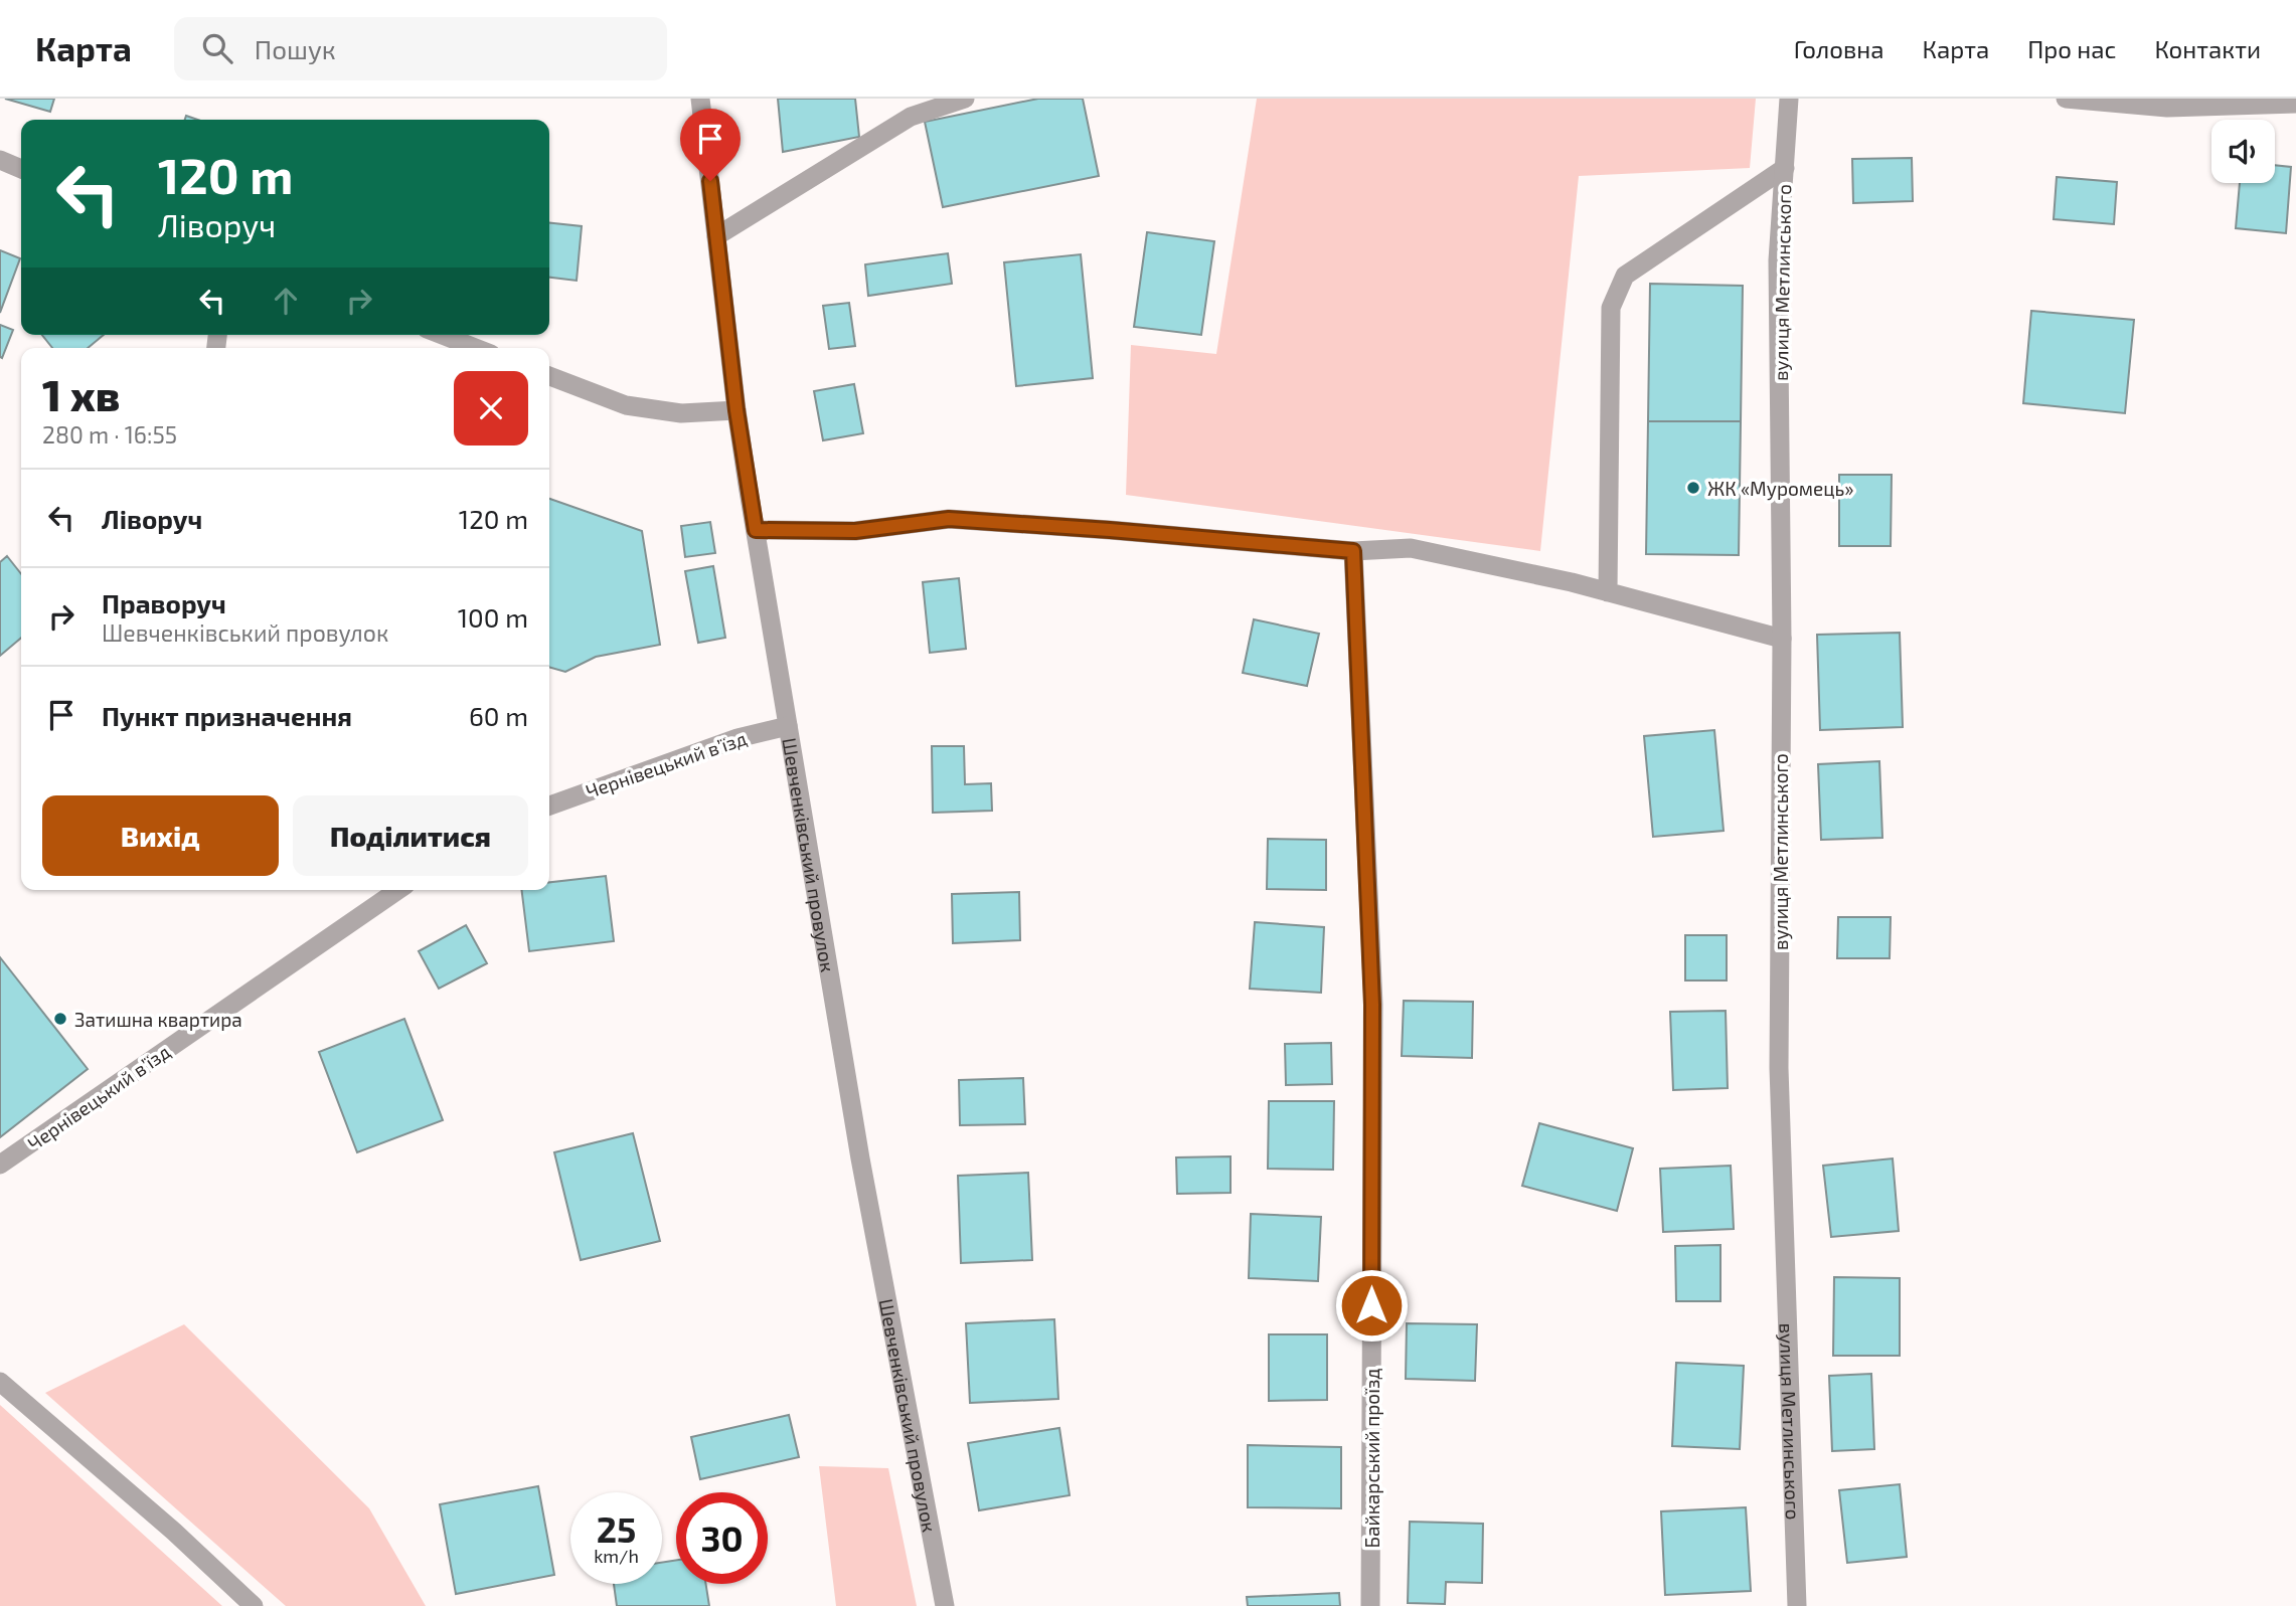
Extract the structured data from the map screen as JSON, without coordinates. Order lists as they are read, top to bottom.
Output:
{
  "streets": {
    "street": [
      "вулиця Метлинського",
      "Чернівецький вʼїзд",
      "Шевченківський провулок",
      "Байкарський проїзд"
    ]
  },
  "crossings": [
    ["Чернівецький вʼїзд", "Шевченківський провулок"]
  ],
  "places": ["ЖК «Муромець»", "Затишна квартира"],
  "page": {
    "header": "Карта",
    "search": "Пошук",
    "nav": [
      "Головна",
      "Карта",
      "Про нас",
      "Контакти"
    ],
    "turn": ["120 m", "Ліворуч"],
    "heading": ["1 хв", "280 m · 16:55"],
    "list": [
      {
        "name": "Ліворуч",
        "value": "120 m"
      },
      {
        "name": "Праворуч",
        "note": "Шевченківський провулок",
        "value": "100 m"
      },
      {
        "name": "Пункт призначення",
        "value": "60 m"
      }
    ],
    "buttons": ["Вихід", "Поділитися"],
    "speed": "25 km/h",
    "limit": "30"
  }
}
